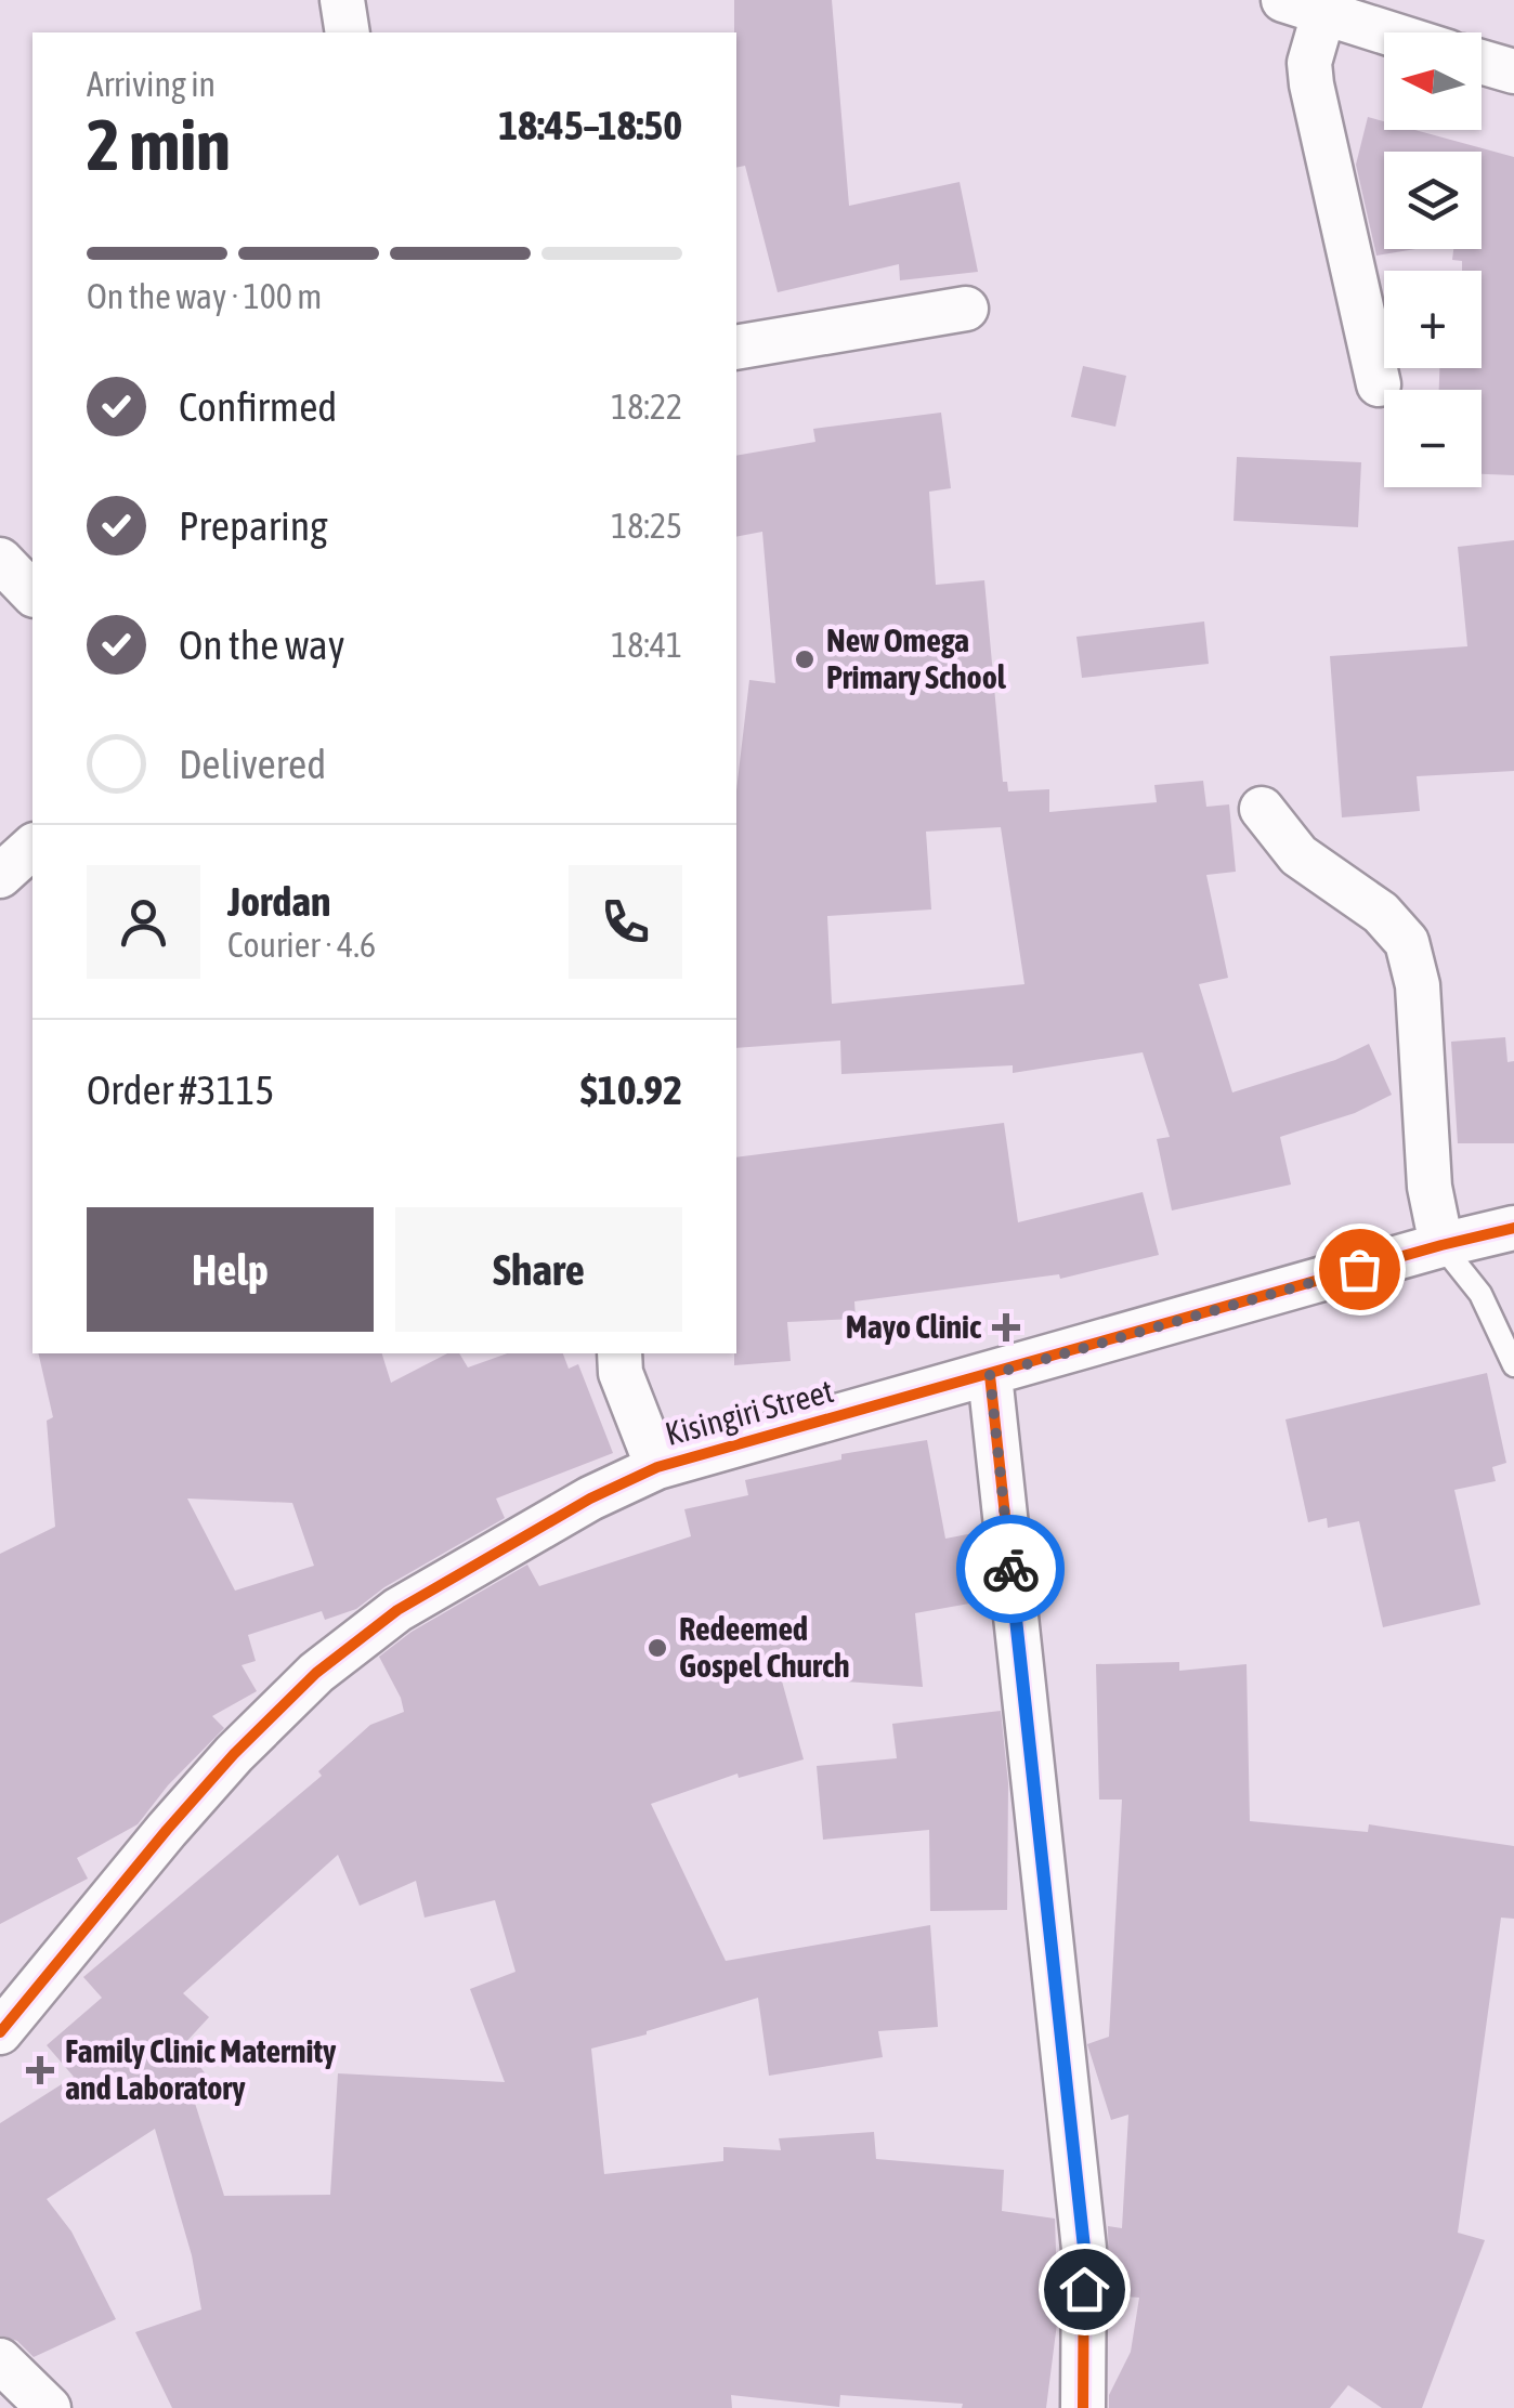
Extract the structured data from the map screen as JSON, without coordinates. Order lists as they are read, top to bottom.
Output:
{
  "streets": {
    "street": ["Kisingiri Street"]
  },
  "places": {
    "other": ["New Omega Primary School", "Redeemed Gospel Church"],
    "health": ["Mayo Clinic", "Family Clinic Maternity and Laboratory"]
  },
  "north": "left",
  "page": {
    "map_buttons": ["+", "−"],
    "heading": ["2 min", "Arriving in", "18:45–18:50"],
    "panel": [
      "Jordan",
      "Courier · 4.6",
      "Order #3115",
      "$10.92"
    ],
    "bar": "On the way · 100 m",
    "list": [
      ["Confirmed", "18:22"],
      ["Preparing", "18:25"],
      ["On the way", "18:41"],
      "Delivered"
    ],
    "buttons": ["Help", "Share"]
  }
}
